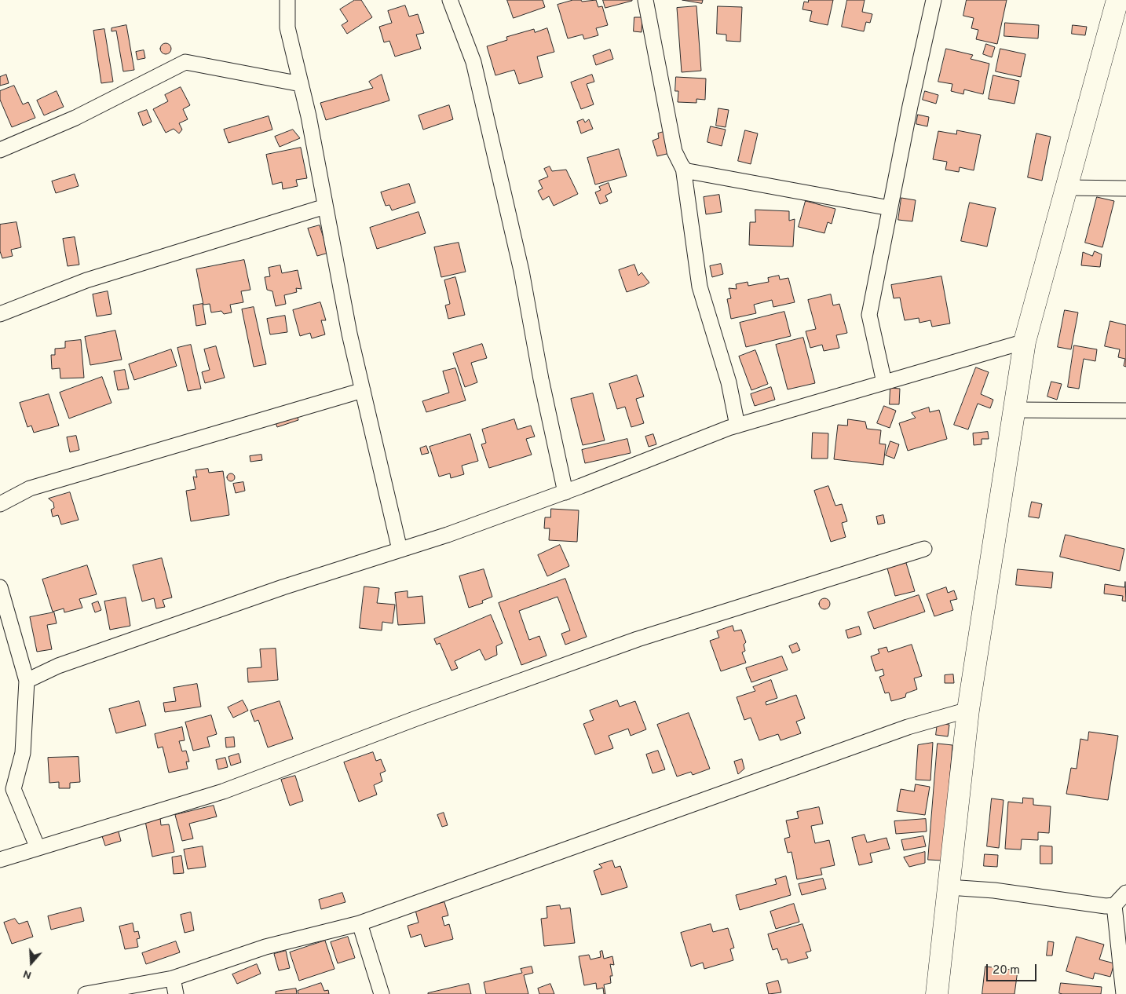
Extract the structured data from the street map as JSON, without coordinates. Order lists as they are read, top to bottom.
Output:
{
  "scale_bar": "20 m",
  "north": "bottom"
}
